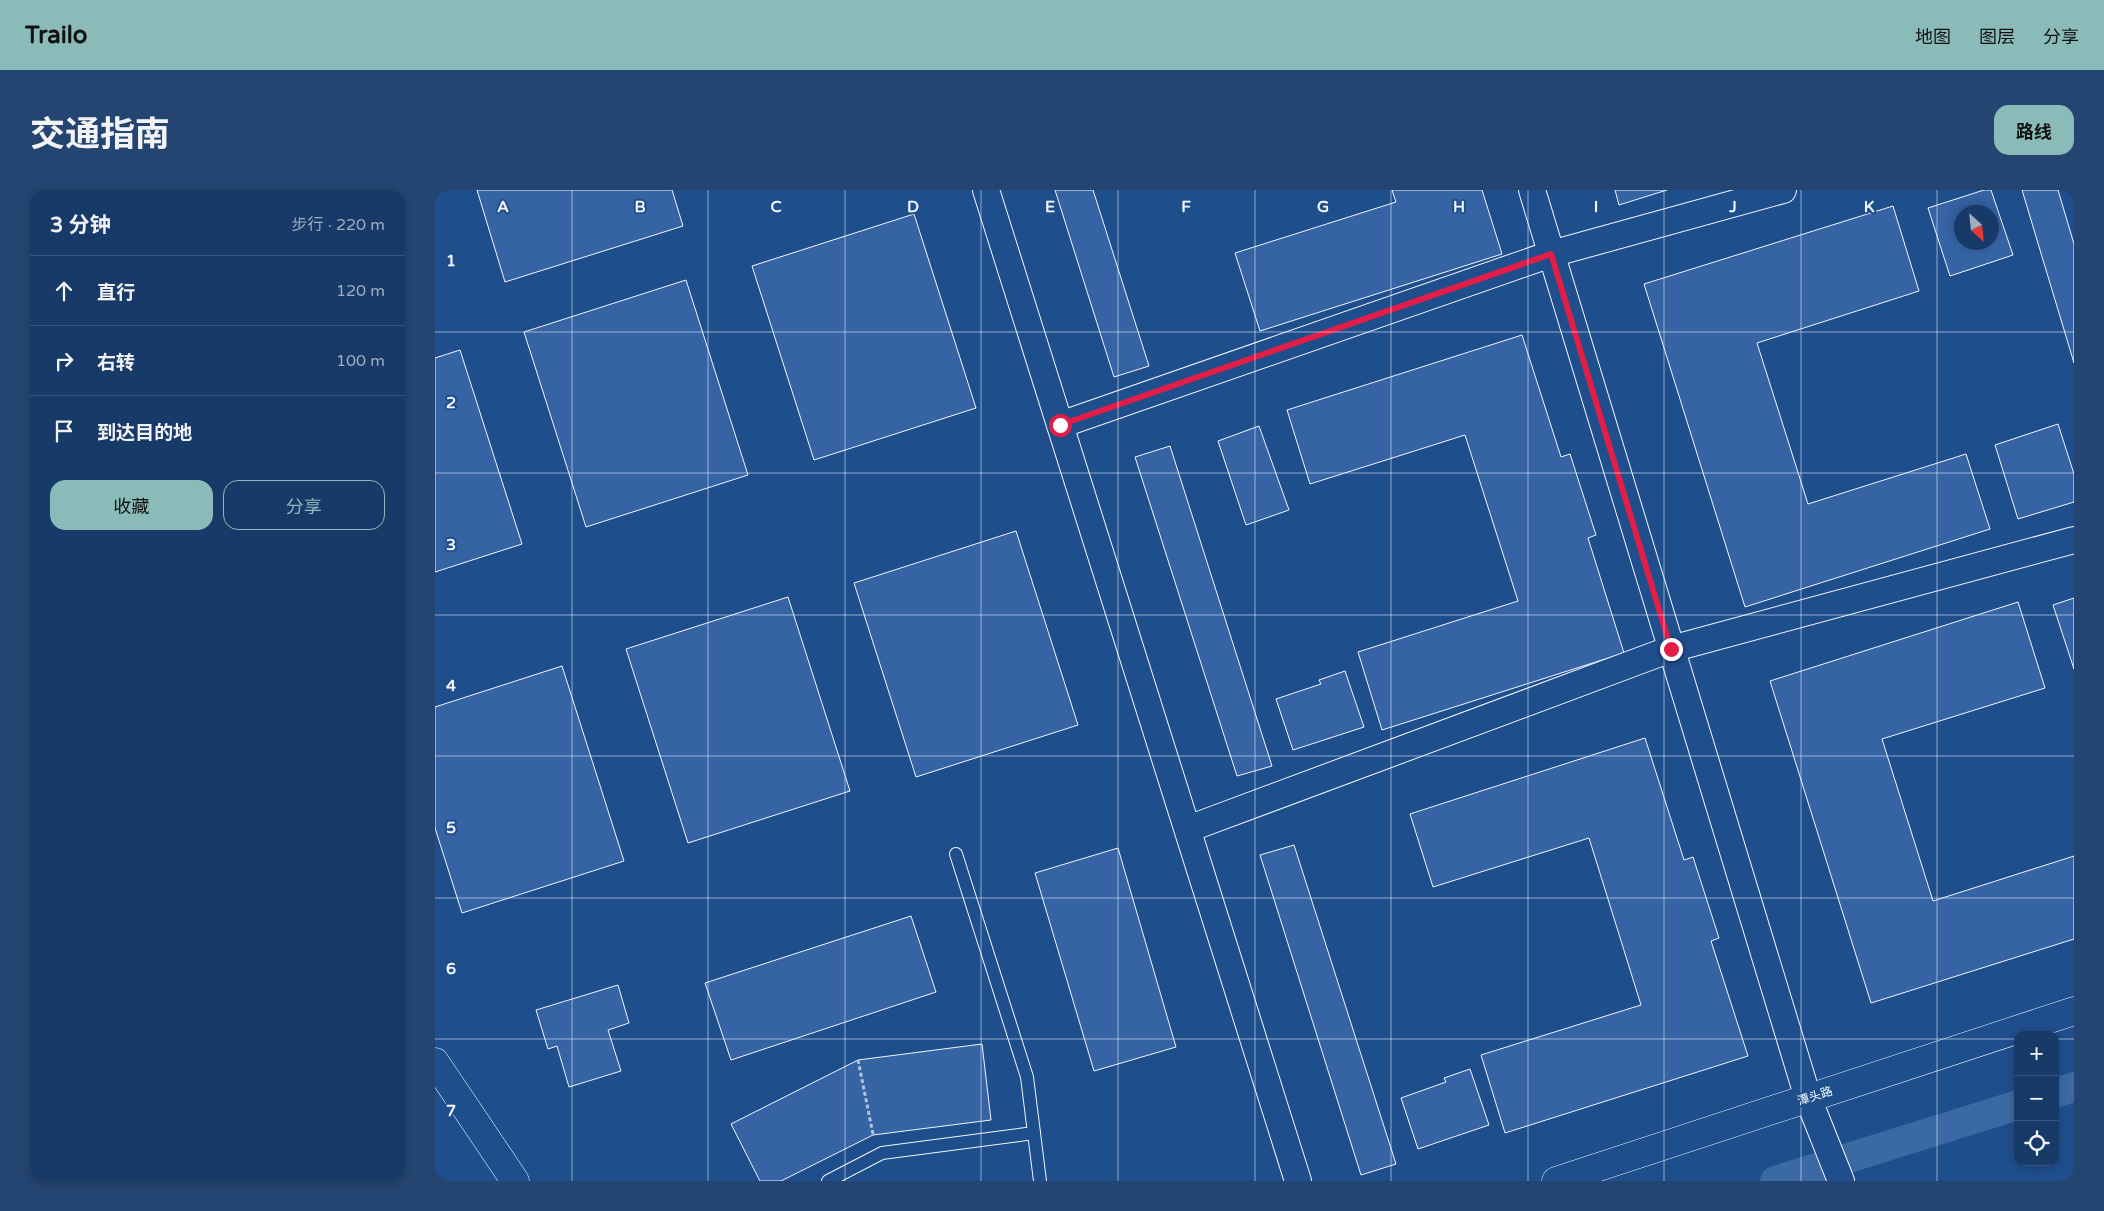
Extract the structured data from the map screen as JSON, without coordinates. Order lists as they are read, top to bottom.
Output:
{
  "streets": {
    "street": ["潭头路"]
  },
  "north": "bottom right",
  "page": {
    "header": "Trailo",
    "nav": ["地图", "图层", "分享"],
    "title": "交通指南",
    "buttons": [
      "路线",
      ["收藏", "分享"]
    ],
    "heading": ["3 分钟", "步行 · 220 m"],
    "list": [
      ["直行", "120 m"],
      ["右转", "100 m"],
      "到达目的地"
    ],
    "map_buttons": ["+", "−"]
  },
  "grid": {
    "columns": [
      "A",
      "B",
      "C",
      "D",
      "E",
      "F",
      "G",
      "H",
      "I",
      "J",
      "K"
    ],
    "rows": [
      "1",
      "2",
      "3",
      "4",
      "5",
      "6",
      "7"
    ]
  }
}
